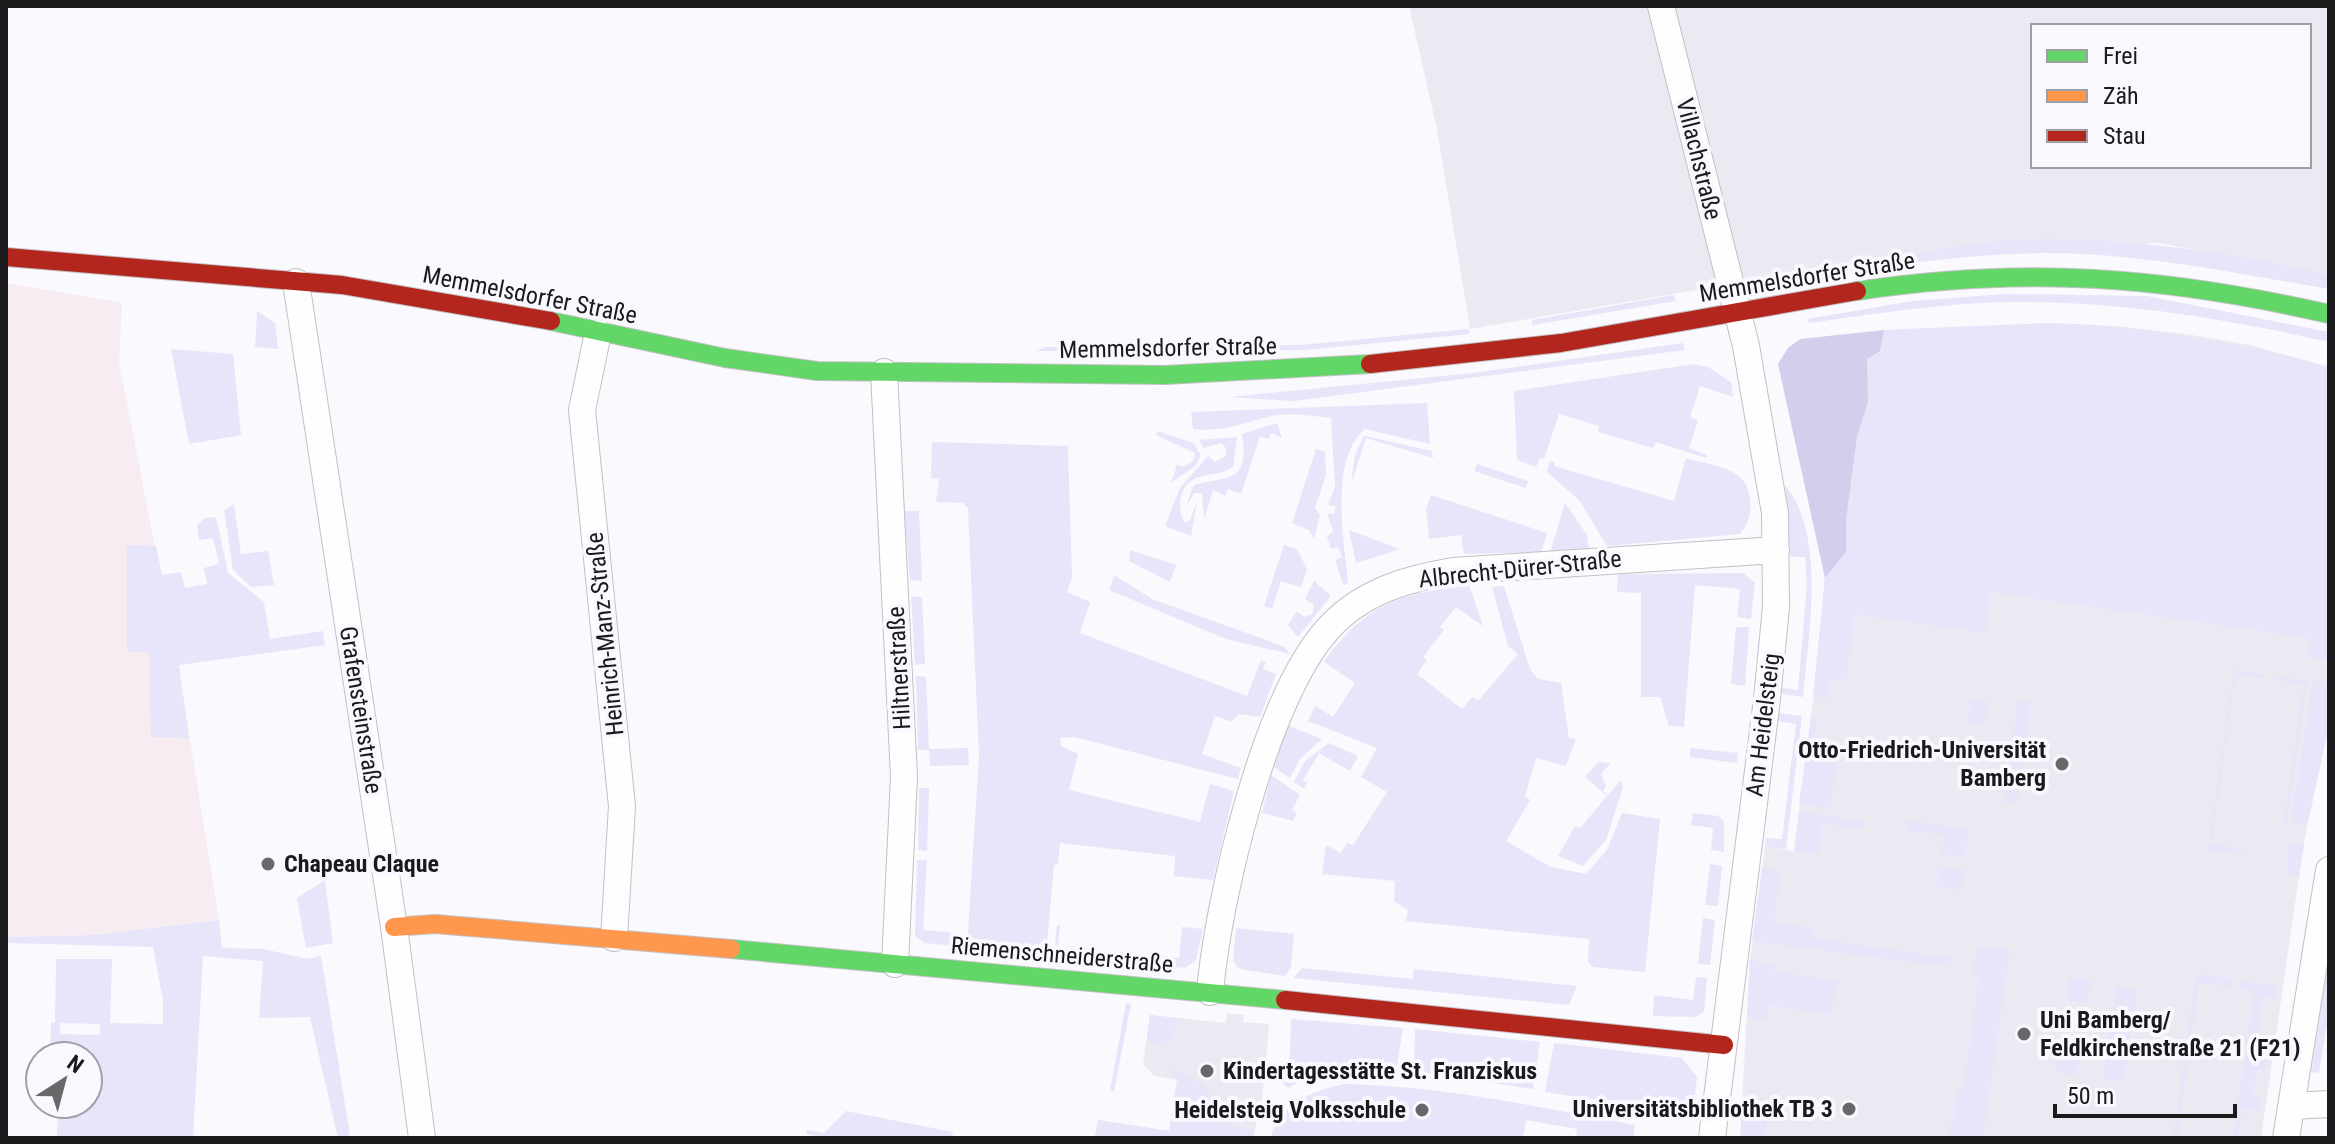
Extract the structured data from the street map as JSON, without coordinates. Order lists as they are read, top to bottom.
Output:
{
  "streets": {
    "main road": ["Memmelsdorfer Straße", "Riemenschneiderstraße"],
    "street": [
      "Villachstraße",
      "Albrecht-Dürer-Straße",
      "Heinrich-Manz-Straße",
      "Hiltnerstraße",
      "Grafensteinstraße",
      "Am Heidelsteig"
    ]
  },
  "crossings": [
    ["Villachstraße", "Memmelsdorfer Straße"],
    ["Villachstraße", "Am Heidelsteig"],
    ["Memmelsdorfer Straße", "Heinrich-Manz-Straße"],
    ["Memmelsdorfer Straße", "Hiltnerstraße"],
    ["Memmelsdorfer Straße", "Grafensteinstraße"],
    ["Memmelsdorfer Straße", "Am Heidelsteig"],
    ["Albrecht-Dürer-Straße", "Am Heidelsteig"],
    ["Albrecht-Dürer-Straße", "Riemenschneiderstraße"],
    ["Heinrich-Manz-Straße", "Riemenschneiderstraße"],
    ["Hiltnerstraße", "Riemenschneiderstraße"],
    ["Grafensteinstraße", "Riemenschneiderstraße"],
    ["Am Heidelsteig", "Riemenschneiderstraße"]
  ],
  "places": [
    "Otto-Friedrich-Universität Bamberg",
    "Chapeau Claque",
    "Uni Bamberg/ Feldkirchenstraße 21 (F21)",
    "Kindertagesstätte St. Franziskus",
    "Universitätsbibliothek TB 3",
    "Heidelsteig Volksschule"
  ],
  "legend": ["Frei", "Zäh", "Stau"],
  "scale_bar": "50 m",
  "north": "top right"
}
